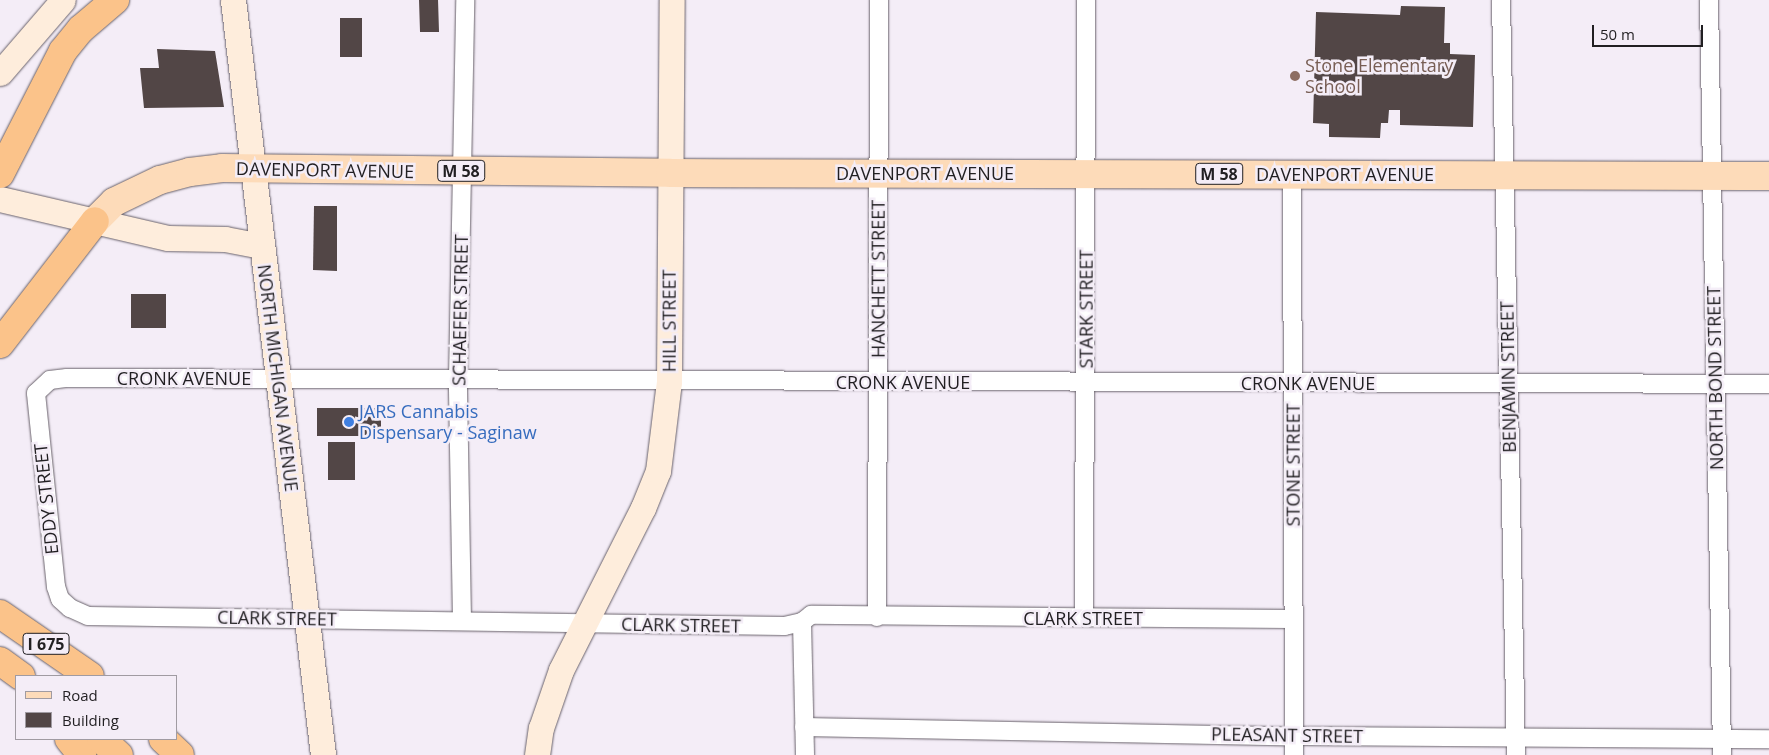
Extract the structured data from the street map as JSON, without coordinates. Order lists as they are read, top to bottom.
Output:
{
  "streets": {
    "highway": ["I 675"],
    "main road": [
      "DAVENPORT AVENUE",
      "M 58",
      "HILL STREET",
      "NORTH MICHIGAN AVENUE"
    ],
    "street": [
      "HANCHETT STREET",
      "STARK STREET",
      "SCHAEFER STREET",
      "BENJAMIN STREET",
      "CRONK AVENUE",
      "NORTH BOND STREET",
      "STONE STREET",
      "EDDY STREET",
      "CLARK STREET",
      "PLEASANT STREET"
    ]
  },
  "crossings": [
    ["DAVENPORT AVENUE", "HANCHETT STREET"],
    ["DAVENPORT AVENUE", "STARK STREET"],
    ["DAVENPORT AVENUE", "SCHAEFER STREET"],
    ["DAVENPORT AVENUE", "HILL STREET"],
    ["DAVENPORT AVENUE", "BENJAMIN STREET"],
    ["DAVENPORT AVENUE", "NORTH MICHIGAN AVENUE"],
    ["DAVENPORT AVENUE", "NORTH BOND STREET"],
    ["DAVENPORT AVENUE", "STONE STREET"],
    ["HANCHETT STREET", "CRONK AVENUE"],
    ["HANCHETT STREET", "CLARK STREET"],
    ["STARK STREET", "CRONK AVENUE"],
    ["STARK STREET", "CLARK STREET"],
    ["SCHAEFER STREET", "CRONK AVENUE"],
    ["SCHAEFER STREET", "CLARK STREET"],
    ["HILL STREET", "CRONK AVENUE"],
    ["HILL STREET", "CLARK STREET"],
    ["BENJAMIN STREET", "CRONK AVENUE"],
    ["BENJAMIN STREET", "PLEASANT STREET"],
    ["CRONK AVENUE", "NORTH MICHIGAN AVENUE"],
    ["CRONK AVENUE", "NORTH BOND STREET"],
    ["CRONK AVENUE", "STONE STREET"],
    ["CRONK AVENUE", "EDDY STREET"],
    ["NORTH MICHIGAN AVENUE", "CLARK STREET"],
    ["NORTH BOND STREET", "PLEASANT STREET"],
    ["STONE STREET", "CLARK STREET"],
    ["STONE STREET", "PLEASANT STREET"],
    ["EDDY STREET", "CLARK STREET"]
  ],
  "places": ["Stone Elementary School", "JARS Cannabis Dispensary - Saginaw"],
  "legend": ["Road", "Building"],
  "scale_bar": "50 m"
}
